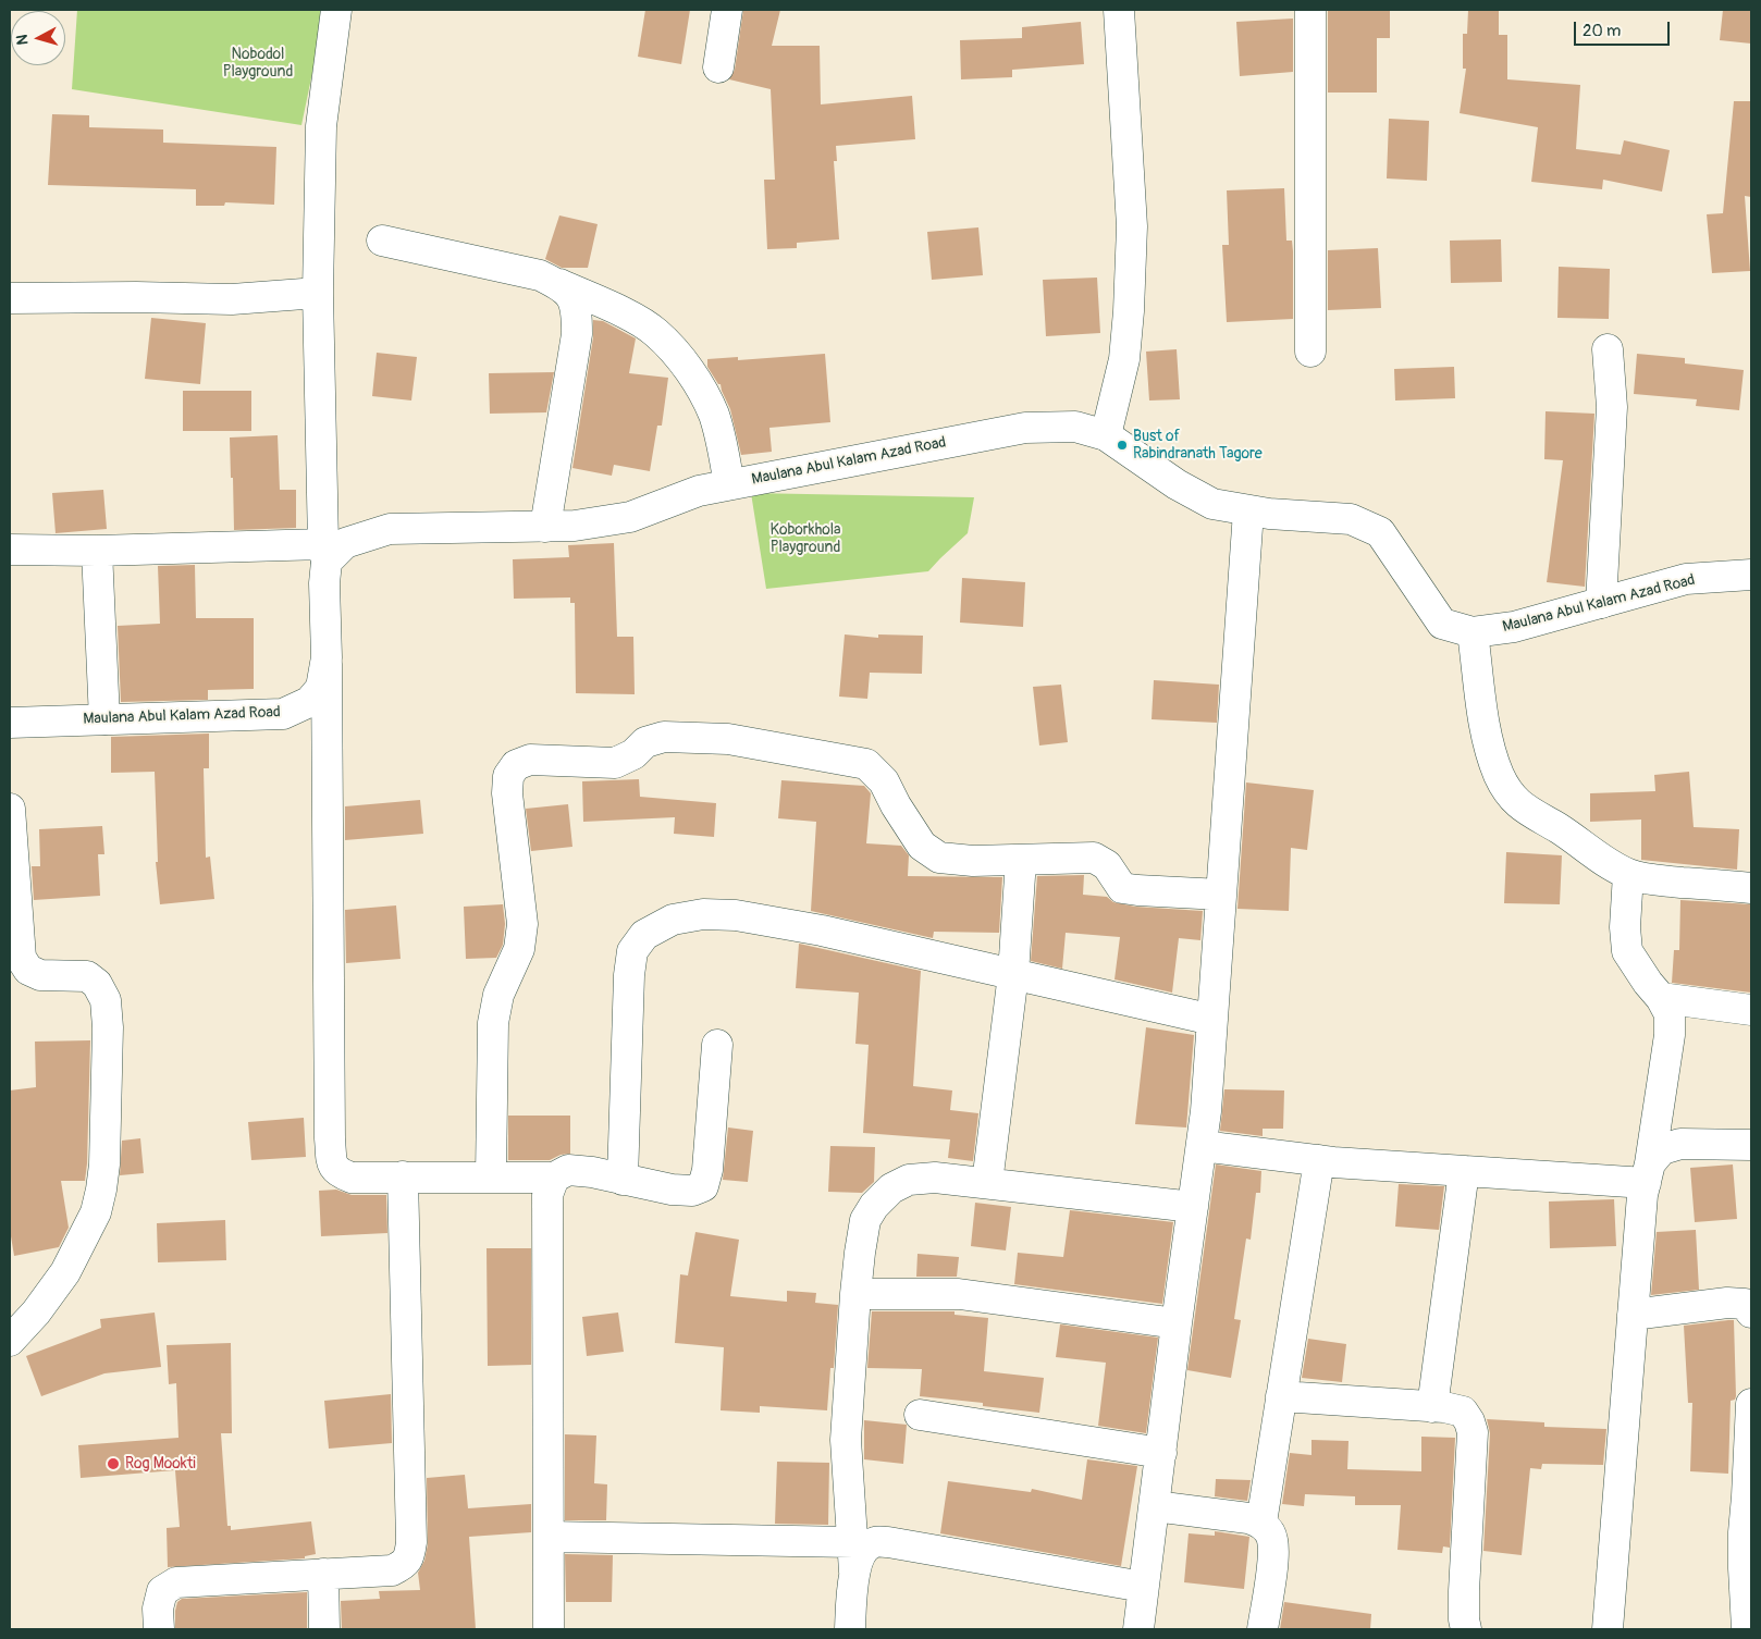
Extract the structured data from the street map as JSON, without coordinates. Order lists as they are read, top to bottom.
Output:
{
  "streets": {
    "street": ["Maulana Abul Kalam Azad Road"]
  },
  "parks": ["Nobodol Playground", "Koborkhola Playground"],
  "places": ["Bust of Rabindranath Tagore", "Rog Mookti"],
  "scale_bar": "20 m",
  "north": "left"
}
